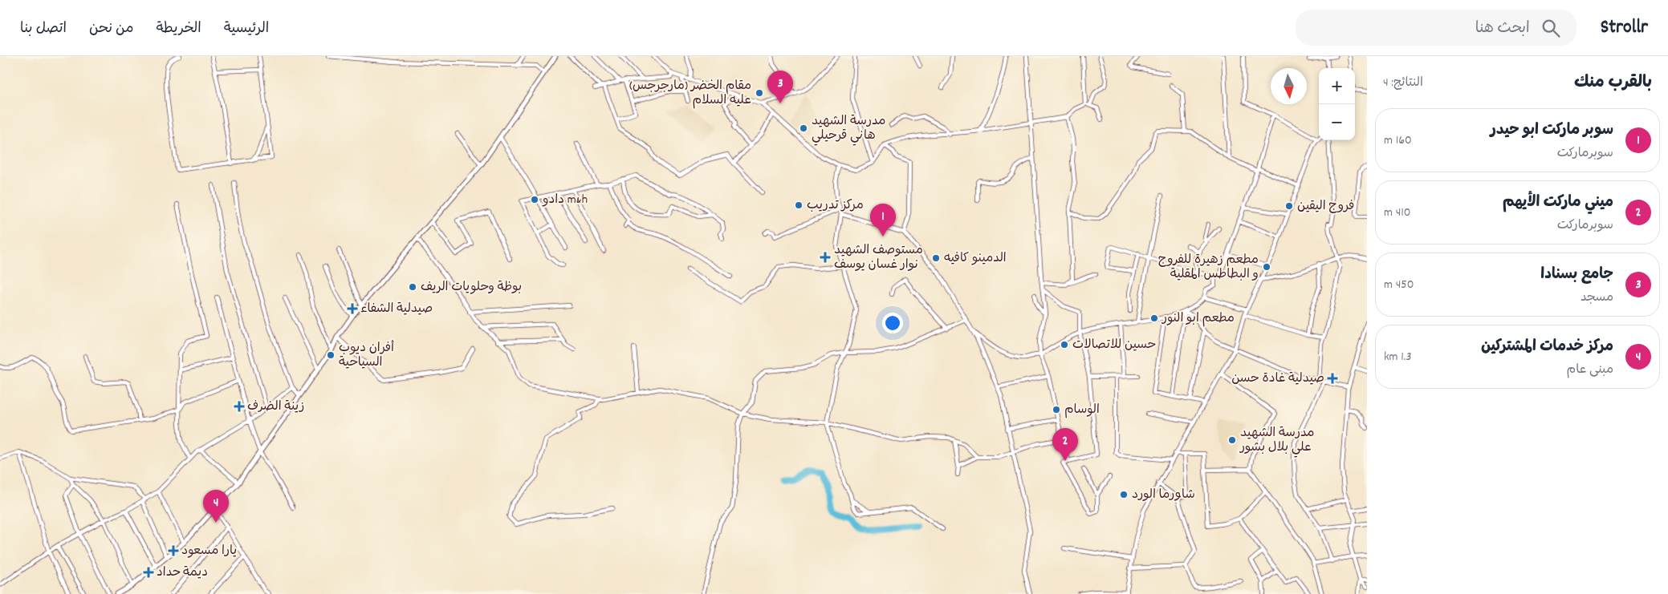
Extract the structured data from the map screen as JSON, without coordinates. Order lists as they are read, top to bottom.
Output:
{
  "places": {
    "other": [
      "مقام الخضر (مارجرجس) عليه السلام",
      "مدرسة الشهيد هاني قرحيلي",
      "دادو m&h",
      "مركز تدريب",
      "فروج اليقين",
      "الدمينو كافيه",
      "مطعم زهيرة للفروج و البطاطس المقلية",
      "بوظة وحلويات الريف",
      "مطعم ابو النور",
      "حسين للاتصالات",
      "أفران ديوب السياحية",
      "الوسام",
      "مدرسة الشهيد علي بلال بشور",
      "شاورما الورد"
    ],
    "health": [
      "مستوصف الشهيد نوار غسان يوسف",
      "صيدلية الشفاء",
      "صيدلية غادة حسن",
      "زينة الضرف",
      "يارا مسعود",
      "ديمة حداد"
    ]
  },
  "north": "bottom",
  "page": {
    "header": "Strollr",
    "search": "ابحث هنا",
    "nav": [
      "الرئيسية",
      "الخريطة",
      "من نحن",
      "اتصل بنا"
    ],
    "heading": ["بالقرب منك", "النتائج: 4"],
    "map_buttons": ["+", "−"],
    "pins": [
      "3",
      "1",
      "2",
      "4"
    ],
    "list": [
      {
        "mark": "1",
        "name": "سوبر ماركت ابو حيدر",
        "note": "سوبرماركت",
        "value": "160 m"
      },
      {
        "mark": "2",
        "name": "ميني ماركت الأيهم",
        "note": "سوبرماركت",
        "value": "410 m"
      },
      {
        "mark": "3",
        "name": "جامع بسنادا",
        "note": "مسجد",
        "value": "450 m"
      },
      {
        "mark": "4",
        "name": "مركز خدمات المشتركين",
        "note": "مبنى عام",
        "value": "1.3 km"
      }
    ]
  }
}
